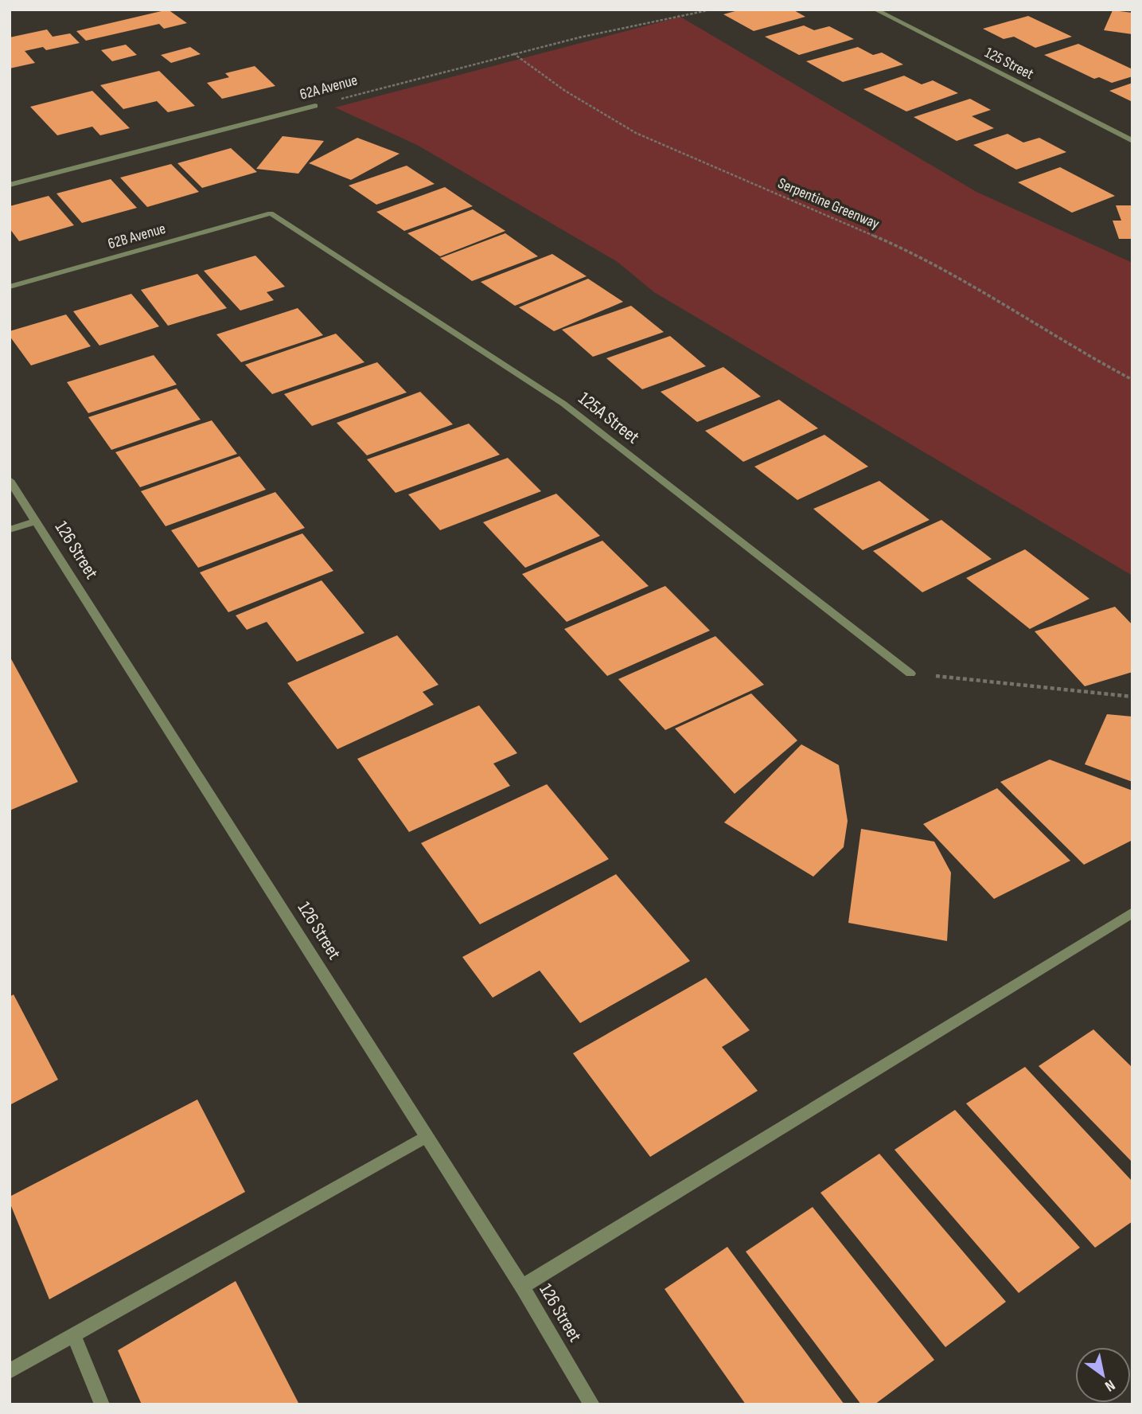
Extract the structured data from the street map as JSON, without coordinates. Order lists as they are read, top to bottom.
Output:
{
  "streets": {
    "street": [
      "125 Street",
      "62A Avenue",
      "62B Avenue",
      "125A Street",
      "126 Street"
    ],
    "path": ["Serpentine Greenway"]
  },
  "crossings": [
    ["62A Avenue", "Serpentine Greenway"],
    ["62B Avenue", "125A Street"]
  ],
  "north": "bottom right"
}
